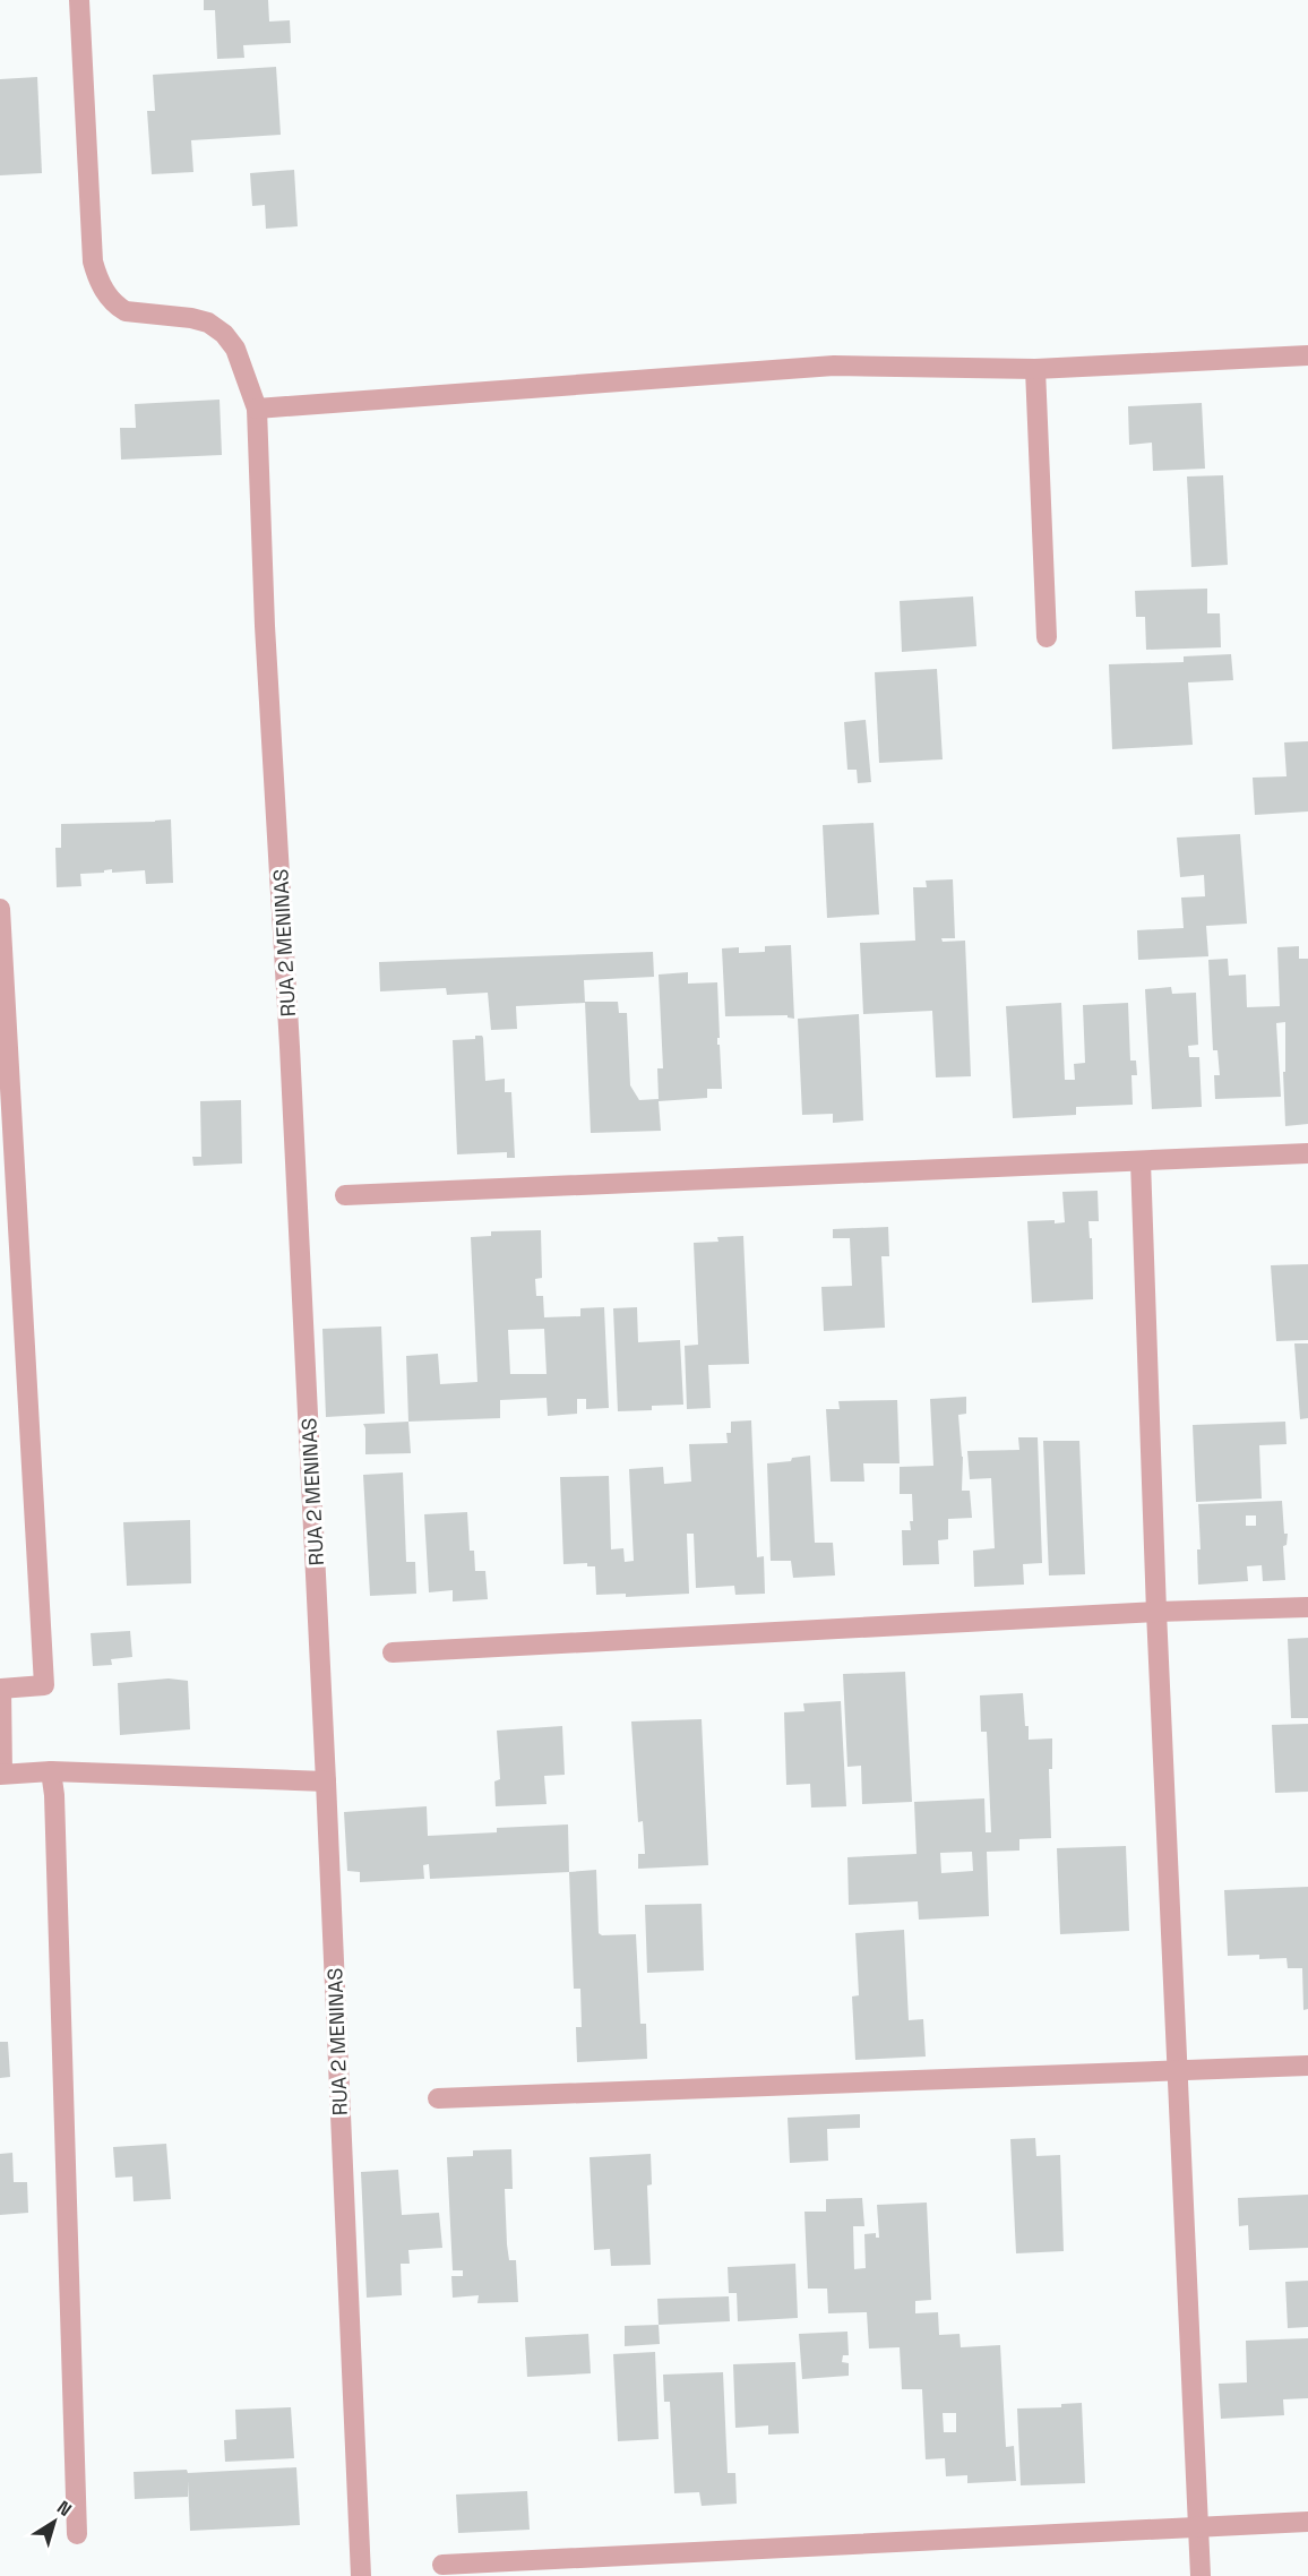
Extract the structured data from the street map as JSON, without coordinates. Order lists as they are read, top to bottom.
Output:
{
  "streets": {
    "street": ["RUA 2 MENINAS"]
  },
  "north": "top right"
}
